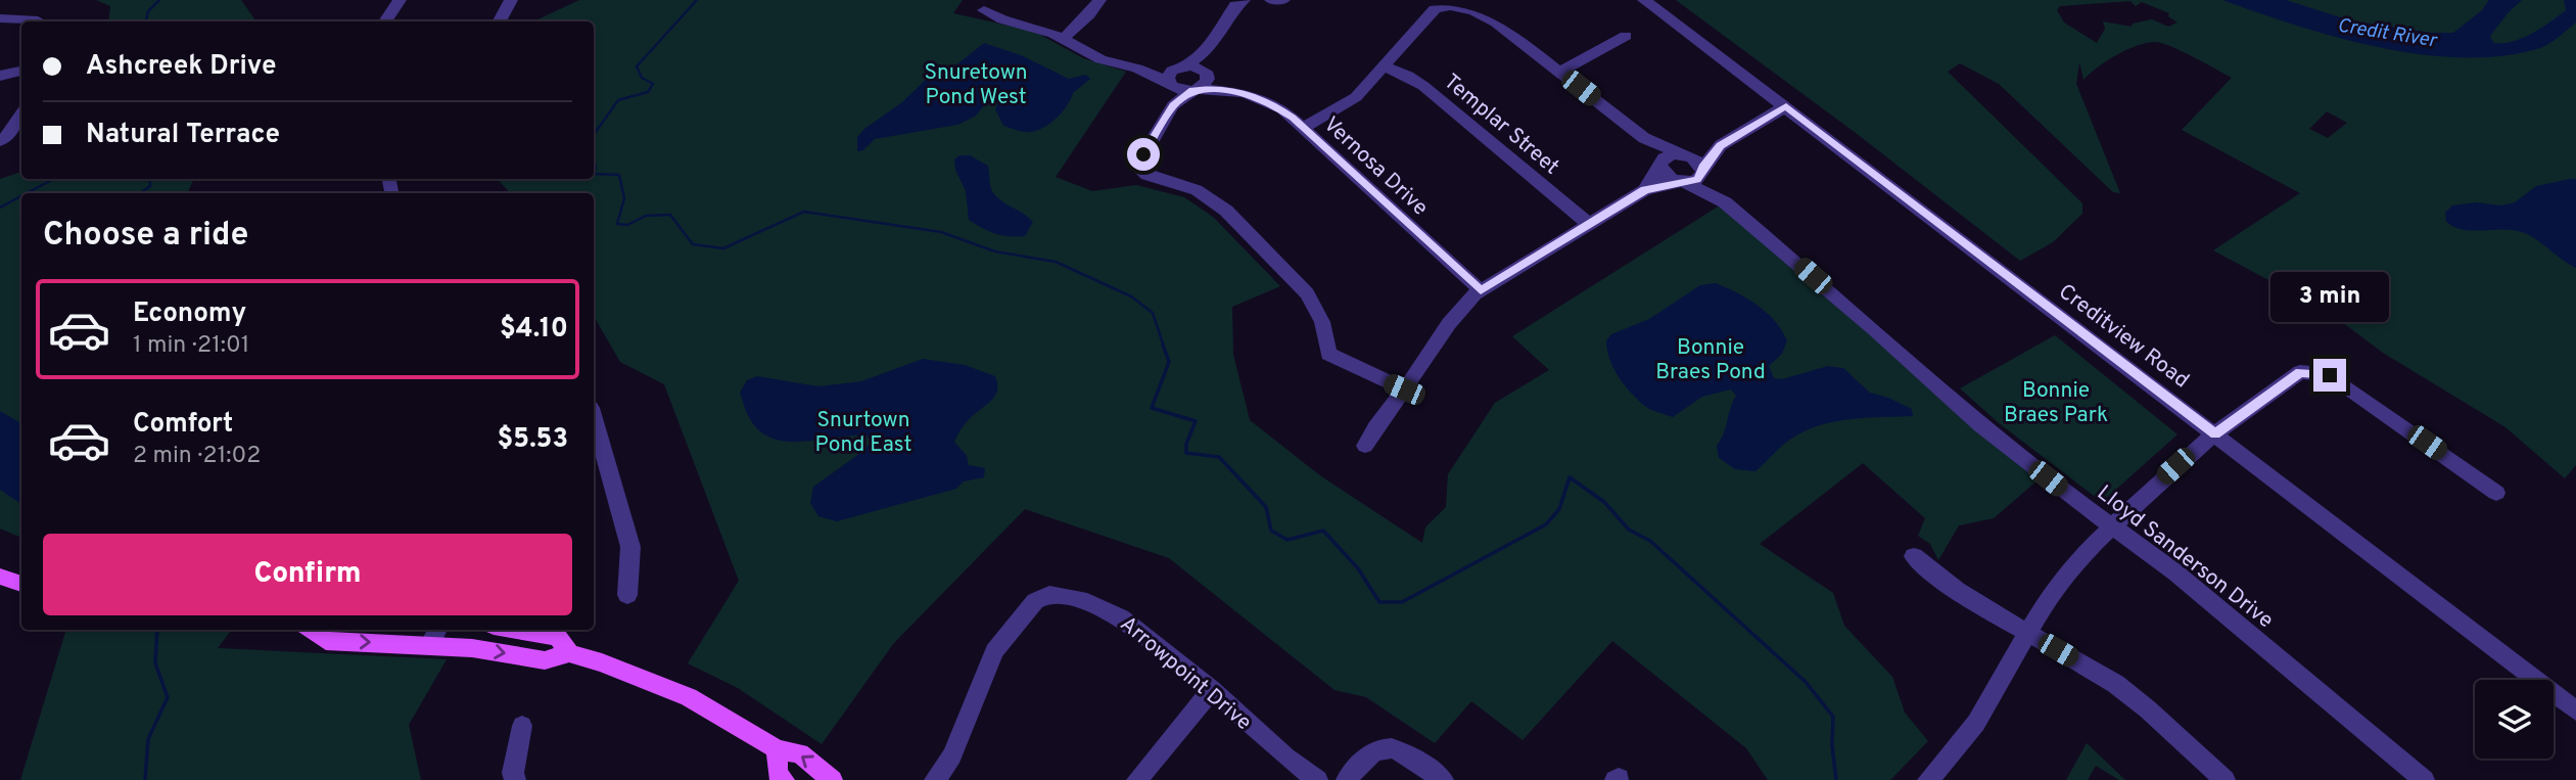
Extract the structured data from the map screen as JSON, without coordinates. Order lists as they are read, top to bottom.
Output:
{
  "streets": {
    "street": [
      "Templar Street",
      "Vernosa Drive",
      "Creditview Road",
      "Lloyd Sanderson Drive",
      "Arrowpoint Drive"
    ]
  },
  "water": ["Credit River"],
  "parks": [
    "Snuretown Pond West",
    "Bonnie Braes Pond",
    "Bonnie Braes Park",
    "Snurtown Pond East"
  ],
  "page": {
    "banner": ["Ashcreek Drive", "Natural Terrace"],
    "heading": "Choose a ride",
    "bubble": "3 min",
    "list": [
      {
        "name": "Economy",
        "note": "1 min · 21:01",
        "value": "$4.10"
      },
      {
        "name": "Comfort",
        "note": "2 min · 21:02",
        "value": "$5.53"
      }
    ],
    "buttons": "Confirm"
  }
}
